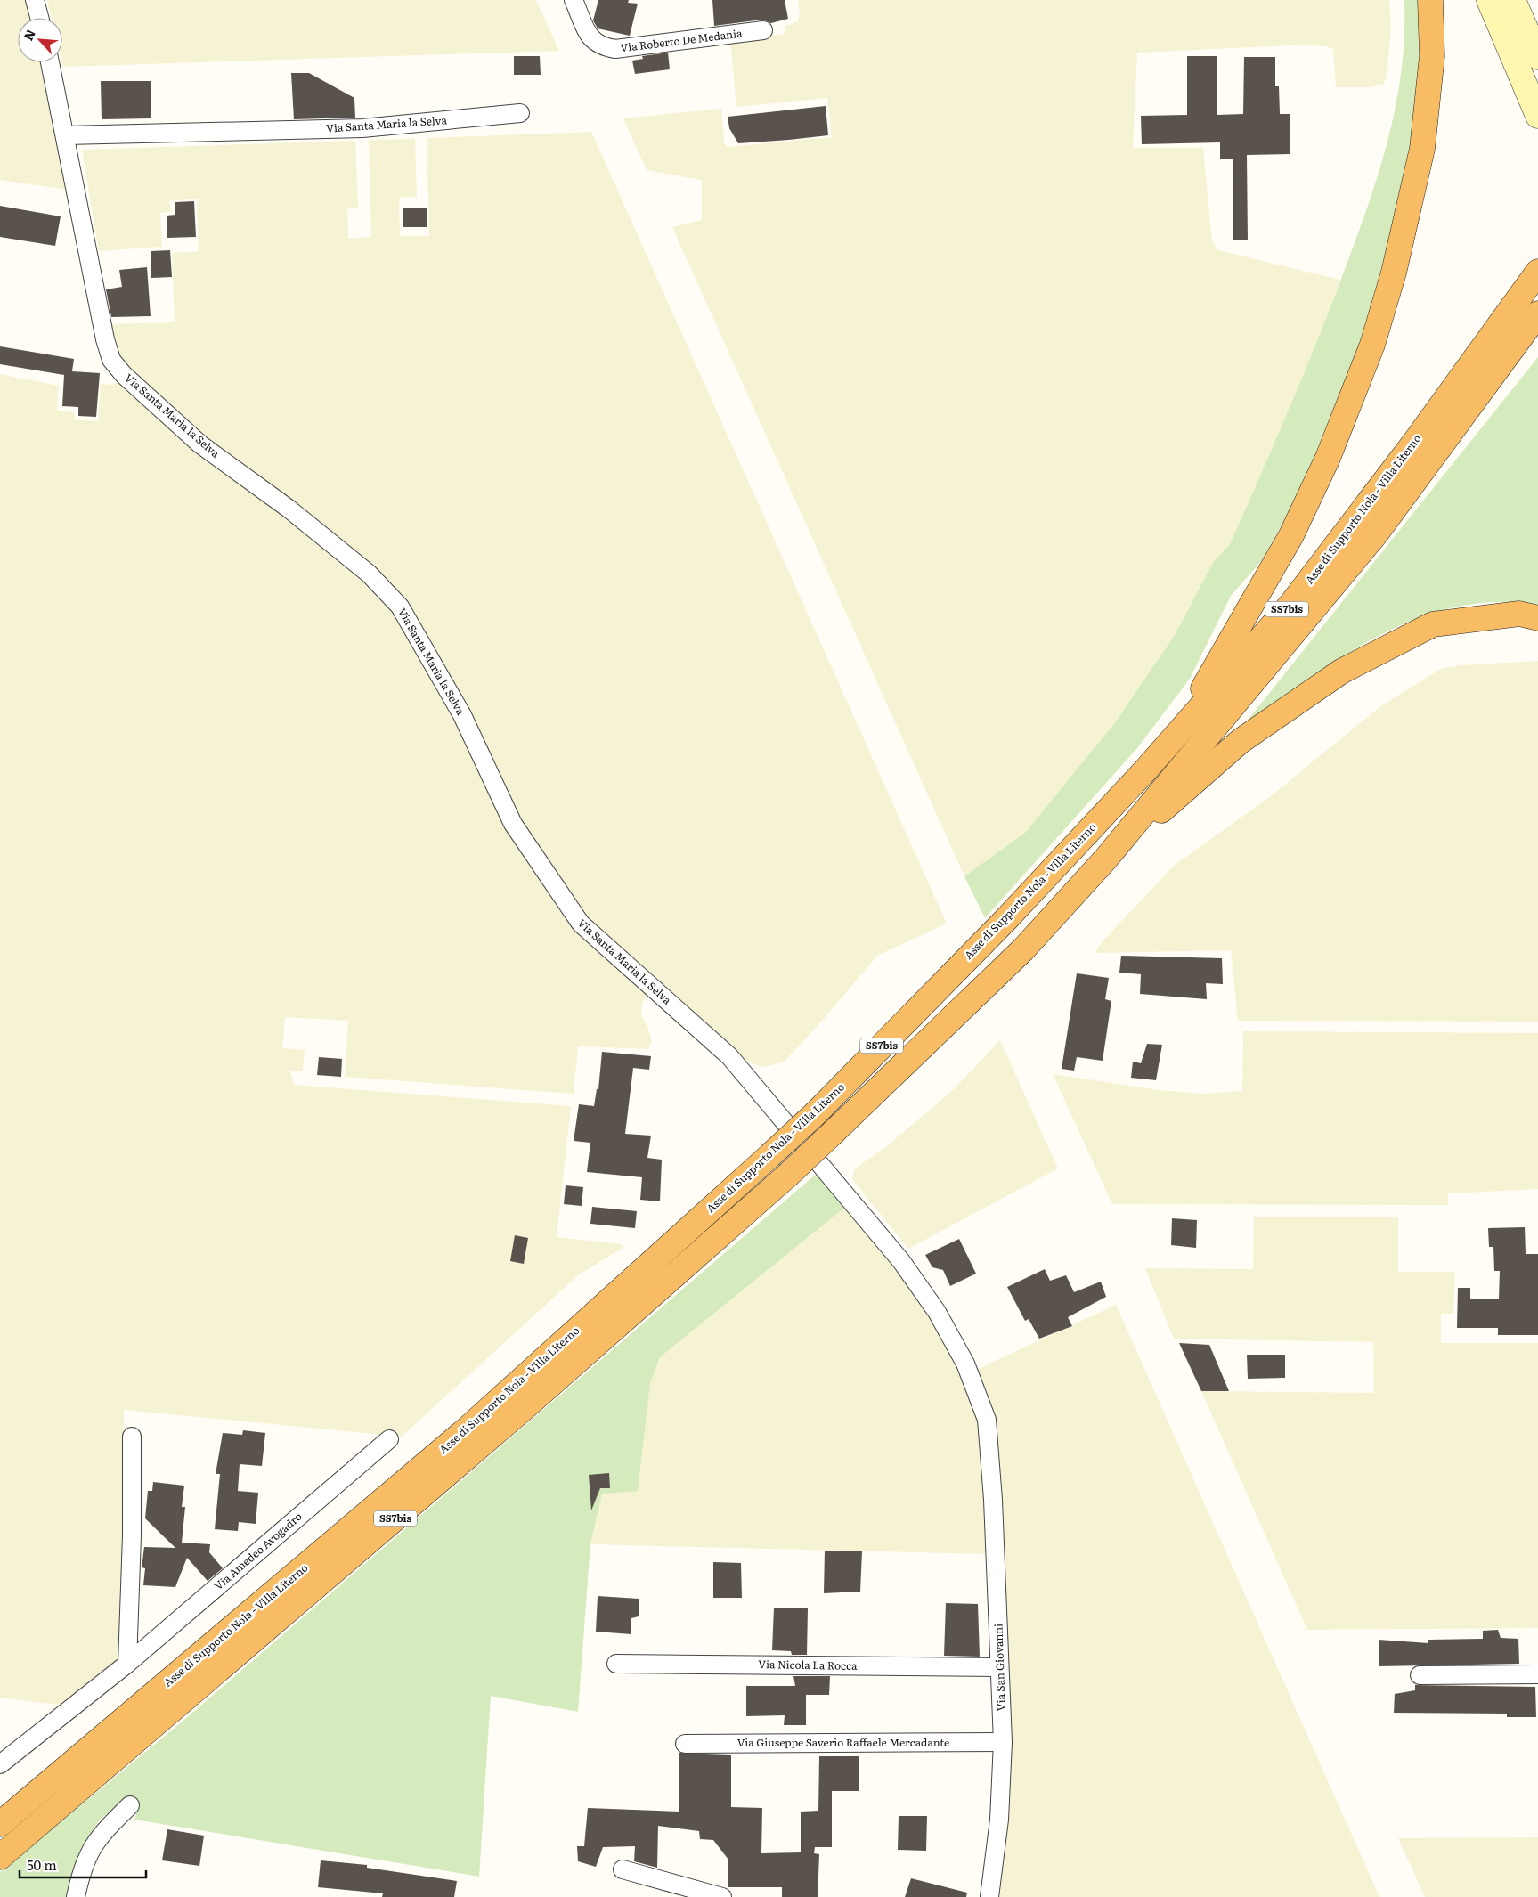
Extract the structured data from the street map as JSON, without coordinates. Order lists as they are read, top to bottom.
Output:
{
  "streets": {
    "highway": ["Asse di Supporto Nola - Villa Literno", "SS7bis"],
    "street": [
      "Via Roberto De Medania",
      "Via Santa Maria la Selva",
      "Via Amedeo Avogadro",
      "Via Nicola La Rocca",
      "Via San Giovanni",
      "Via Giuseppe Saverio Raffaele Mercadante"
    ]
  },
  "crossings": [
    ["Via Santa Maria la Selva", "Via San Giovanni"],
    ["Via Nicola La Rocca", "Via San Giovanni"],
    ["Via San Giovanni", "Via Giuseppe Saverio Raffaele Mercadante"]
  ],
  "scale_bar": "50 m",
  "north": "top left"
}
